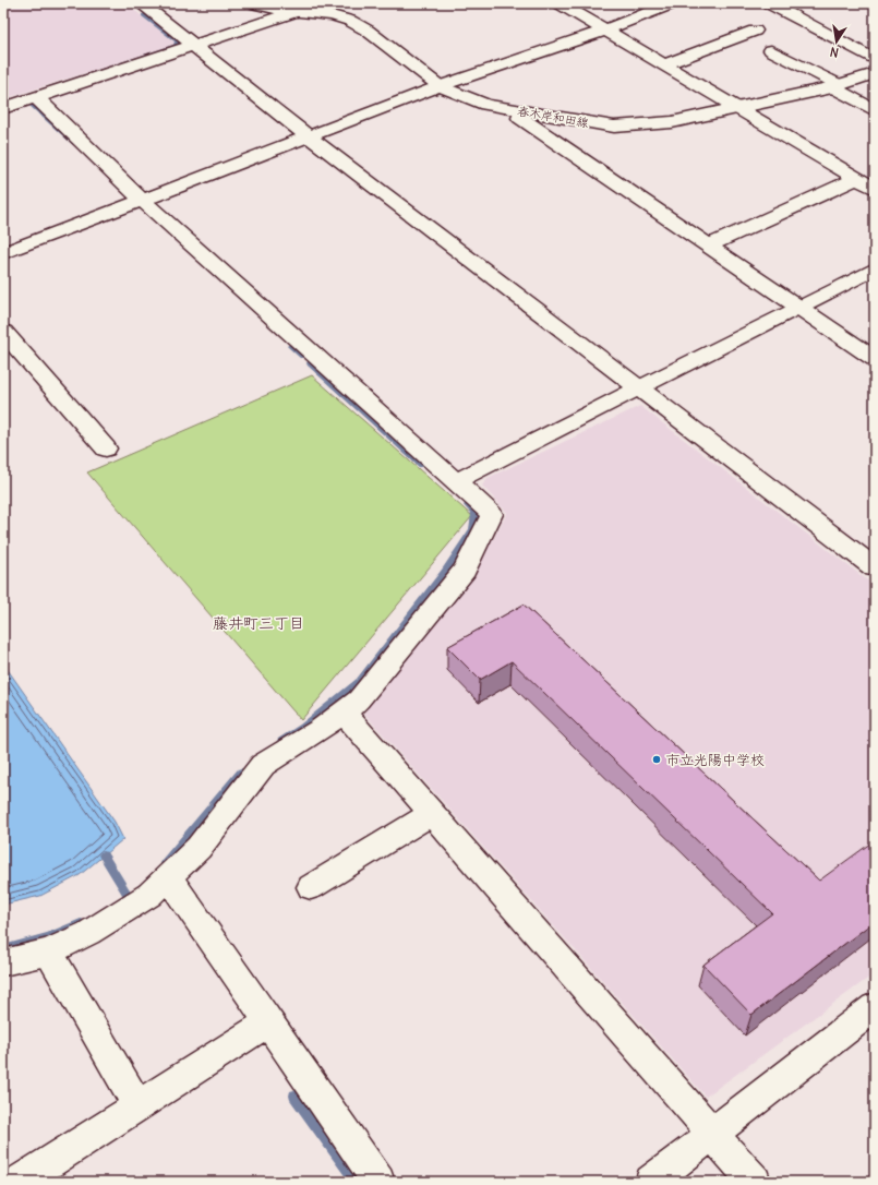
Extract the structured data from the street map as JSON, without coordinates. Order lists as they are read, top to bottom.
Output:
{
  "streets": {
    "street": ["春木岸和田線"]
  },
  "districts": ["藤井町三丁目"],
  "places": ["市立光陽中学校"],
  "north": "bottom"
}
